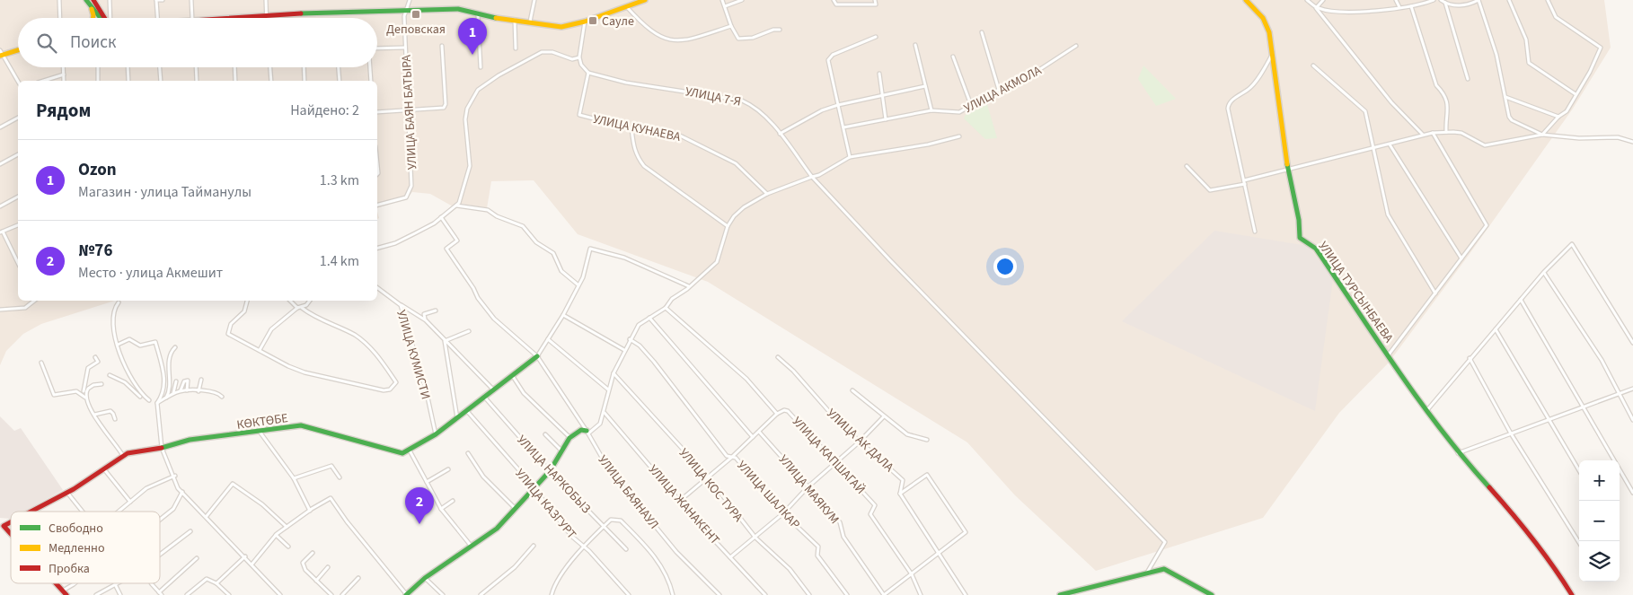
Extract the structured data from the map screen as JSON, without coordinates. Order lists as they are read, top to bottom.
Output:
{
  "streets": {
    "street": [
      "УЛИЦА АКМОЛА",
      "УЛИЦА 7-Я",
      "УЛИЦА БАЯН БАТЫРА",
      "УЛИЦА КУНАЕВА",
      "УЛИЦА ТУРСЫНБАЕВА",
      "УЛИЦА КУМИСТИ",
      "КӨКТӨБЕ",
      "УЛИЦА АК ДАЛА",
      "УЛИЦА КАПШАГАЙ",
      "УЛИЦА НАРКОБЫЗ",
      "УЛИЦА КОС ТУРА",
      "УЛИЦА МАЯКУМ",
      "УЛИЦА БАЯНАУЛ",
      "УЛИЦА ШАЛКАР",
      "УЛИЦА КАЗГУРТ",
      "УЛИЦА ЖАНАКЕНТ"
    ]
  },
  "crossings": [
    ["УЛИЦА 7-Я", "УЛИЦА КУНАЕВА"]
  ],
  "places": {
    "transit": ["Деповская", "Сауле"]
  },
  "legend": ["Свободно", "Медленно", "Пробка"],
  "page": {
    "pins": ["1", "2"],
    "search": "Поиск",
    "heading": ["Рядом", "Найдено: 2"],
    "list": [
      {
        "mark": "1",
        "name": "Ozon",
        "note": "Магазин · улица Тайманулы",
        "value": "1.3 km"
      },
      {
        "mark": "2",
        "name": "№76",
        "note": "Место · улица Акмешит",
        "value": "1.4 km"
      }
    ],
    "map_buttons": ["+", "−"]
  }
}
